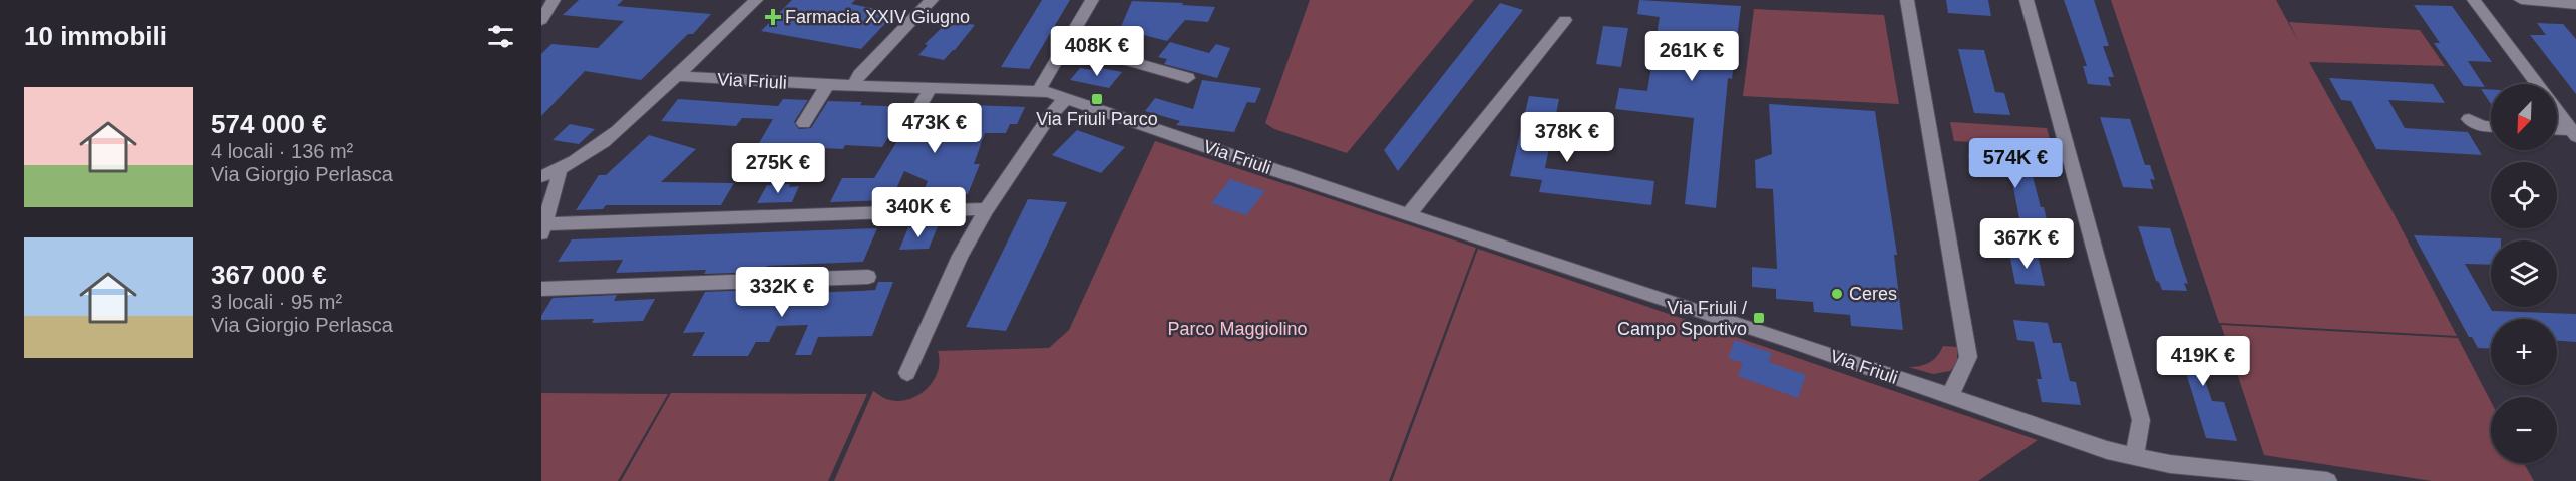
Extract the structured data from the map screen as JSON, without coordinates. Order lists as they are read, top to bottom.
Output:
{
  "streets": {
    "street": ["Via Friuli"]
  },
  "parks": ["Parco Maggiolino"],
  "places": {
    "health": ["Farmacia XXIV Giugno"],
    "transit": ["Via Friuli Parco", "Via Friuli / Campo Sportivo"],
    "other": ["Ceres"]
  },
  "north": "bottom left",
  "page": {
    "heading": "10 immobili",
    "price": [
      "408K €",
      "261K €",
      "473K €",
      "378K €",
      "574K €",
      "275K €",
      "340K €",
      "367K €",
      "332K €",
      "419K €"
    ],
    "list": [
      {
        "name": "574 000 €",
        "note": "4 locali · 136 m² · Via Giorgio Perlasca"
      },
      {
        "name": "367 000 €",
        "note": "3 locali · 95 m² · Via Giorgio Perlasca"
      }
    ],
    "map_buttons": ["+", "−"]
  }
}
